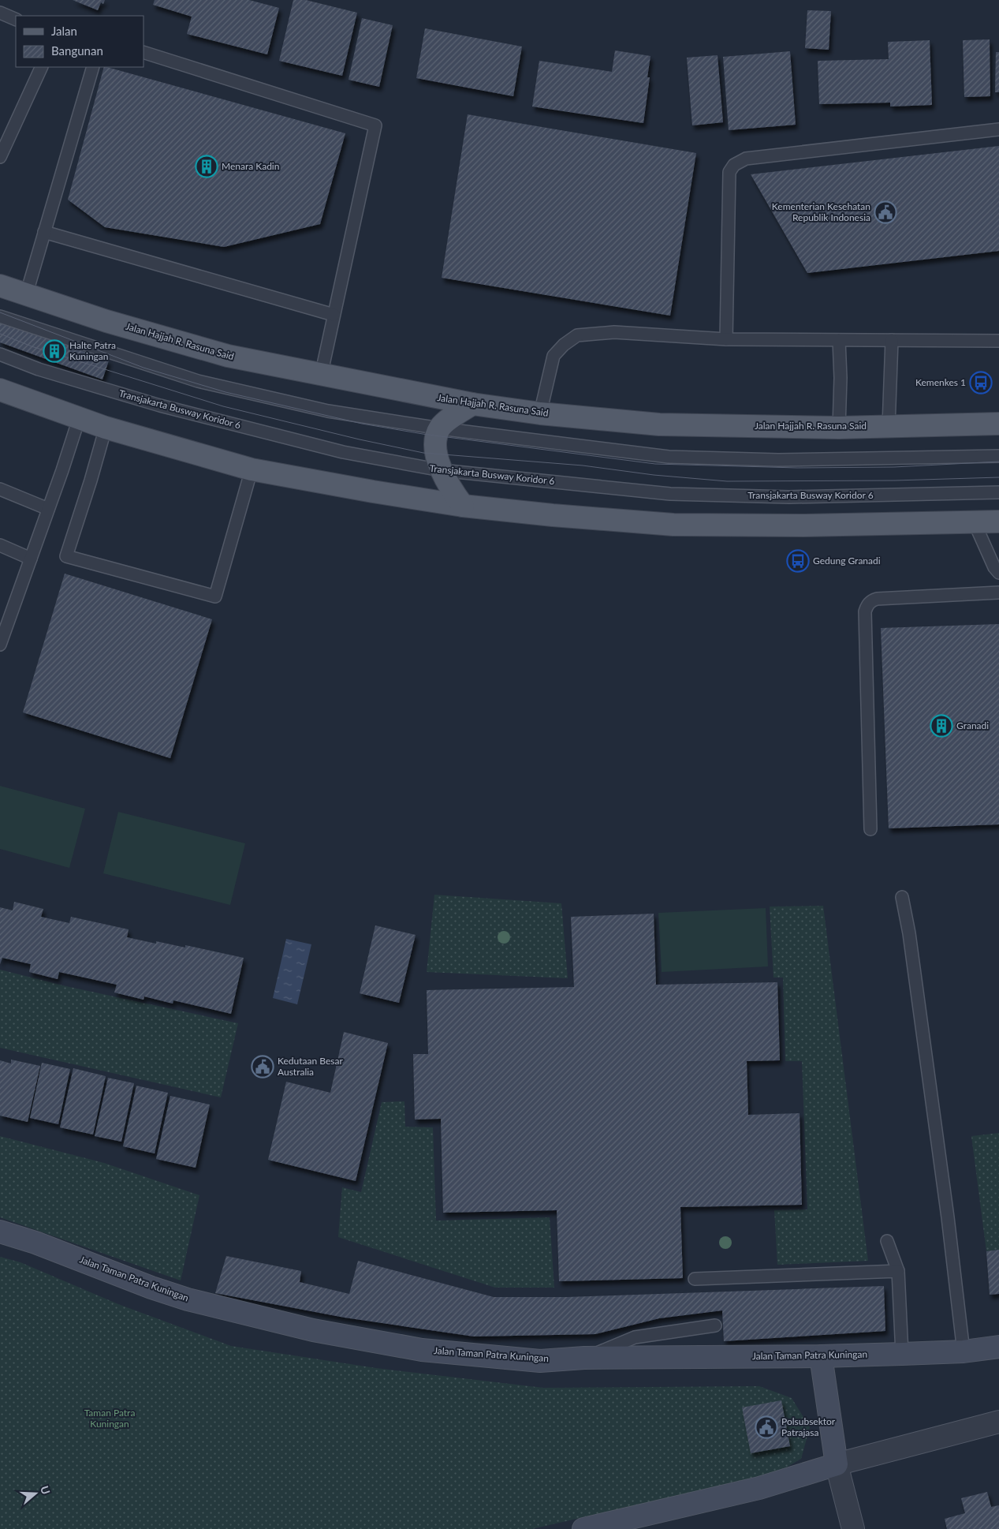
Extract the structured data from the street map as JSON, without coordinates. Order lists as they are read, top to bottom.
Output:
{
  "streets": {
    "main road": ["Jalan Hajjah R. Rasuna Said"],
    "street": ["Jalan Taman Patra Kuningan"],
    "lane": ["Transjakarta Busway Koridor 6"]
  },
  "parks": ["Taman Patra Kuningan"],
  "places": {
    "building": ["Menara Kadin", "Halte Patra Kuningan", "Granadi"],
    "public building": ["Kementerian Kesehatan Republik Indonesia", "Kedutaan Besar Australia", "Polsubsektor Patrajasa"],
    "bus stop": ["Kemenkes 1", "Gedung Granadi"]
  },
  "legend": ["Jalan", "Bangunan"],
  "north": "right"
}
